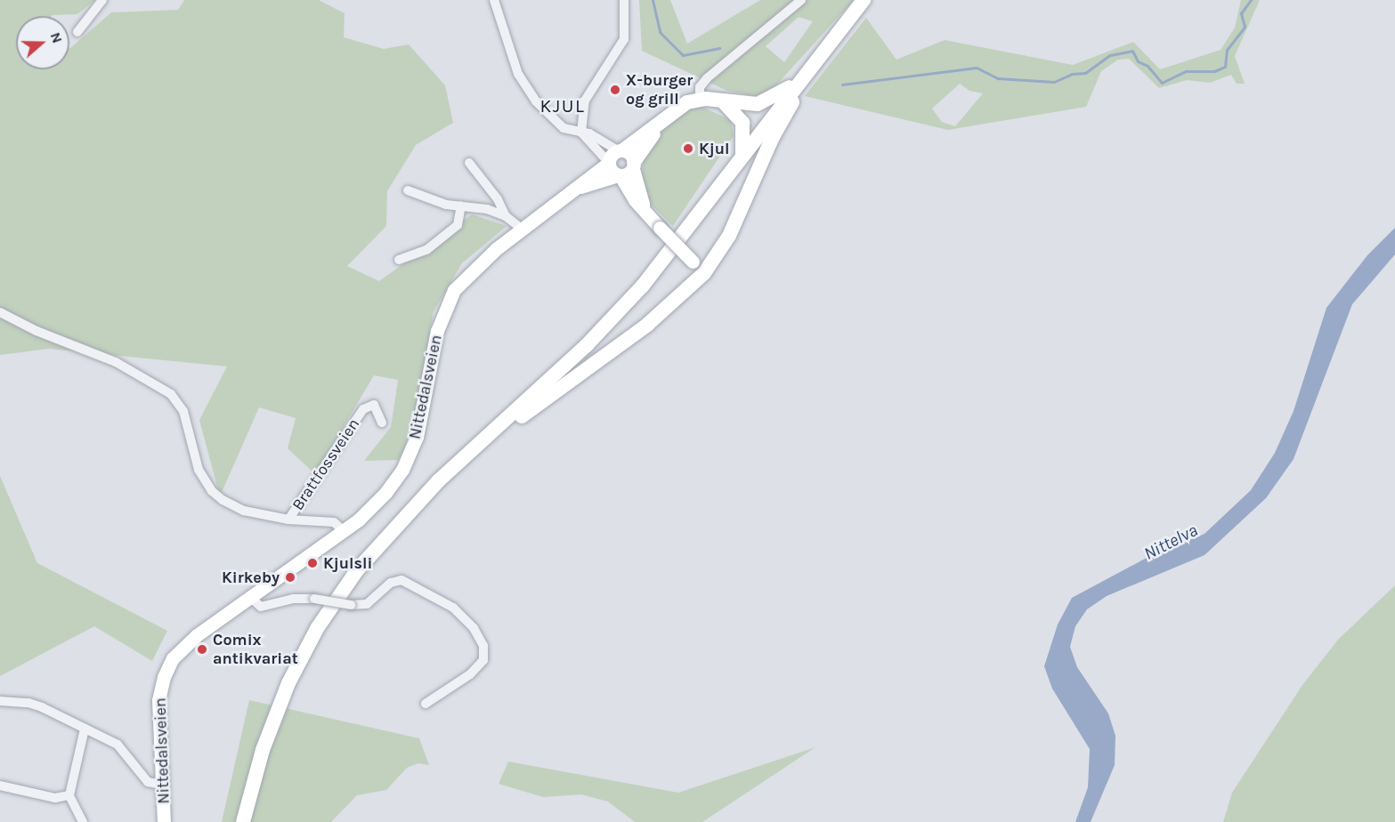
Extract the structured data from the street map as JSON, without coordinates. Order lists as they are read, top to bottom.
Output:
{
  "streets": {
    "main road": ["Nittedalsveien"],
    "street": ["Brattfossveien"]
  },
  "crossings": [
    ["Nittedalsveien", "Brattfossveien"]
  ],
  "districts": ["KJUL"],
  "water": ["Nittelva"],
  "places": [
    "X-burger og grill",
    "Kjul",
    "Kjulsli",
    "Kirkeby",
    "Comix antikvariat"
  ],
  "north": "right"
}
